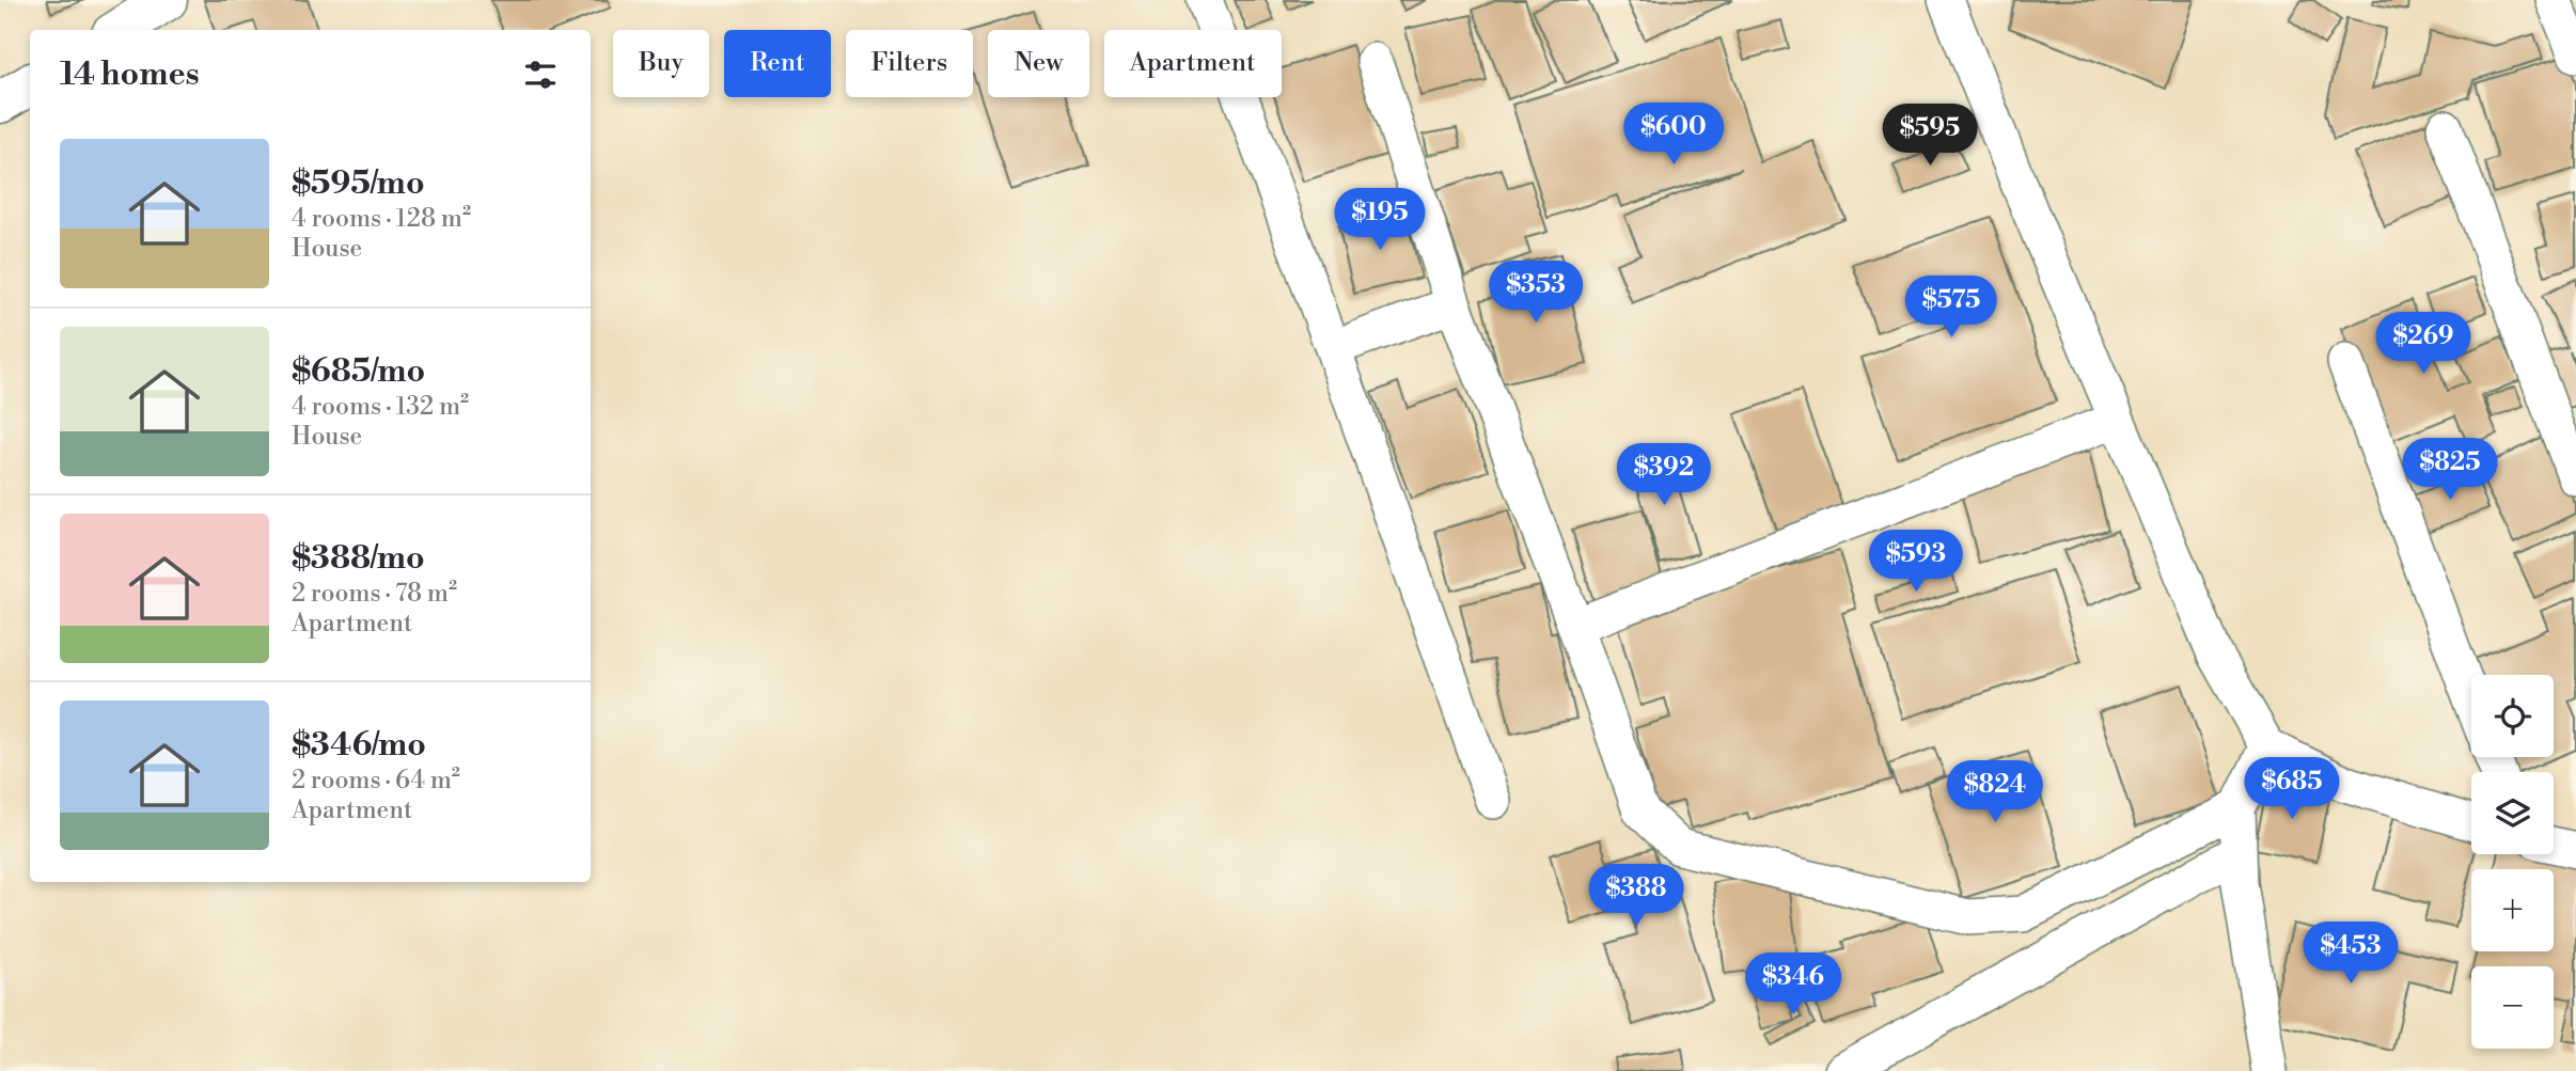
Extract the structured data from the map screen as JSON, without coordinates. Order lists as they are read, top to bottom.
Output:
{
  "page": {
    "chip": [
      "Buy",
      "Rent",
      "Filters",
      "New",
      "Apartment"
    ],
    "heading": "14 homes",
    "price": [
      "$600",
      "$595",
      "$195",
      "$353",
      "$575",
      "$269",
      "$825",
      "$392",
      "$593",
      "$685",
      "$824",
      "$388",
      "$453",
      "$346"
    ],
    "list": [
      {
        "name": "$595/mo",
        "note": "4 rooms · 128 m² · House"
      },
      {
        "name": "$685/mo",
        "note": "4 rooms · 132 m² · House"
      },
      {
        "name": "$388/mo",
        "note": "2 rooms · 78 m² · Apartment"
      },
      {
        "name": "$346/mo",
        "note": "2 rooms · 64 m² · Apartment"
      }
    ],
    "map_buttons": ["+", "−"]
  }
}
